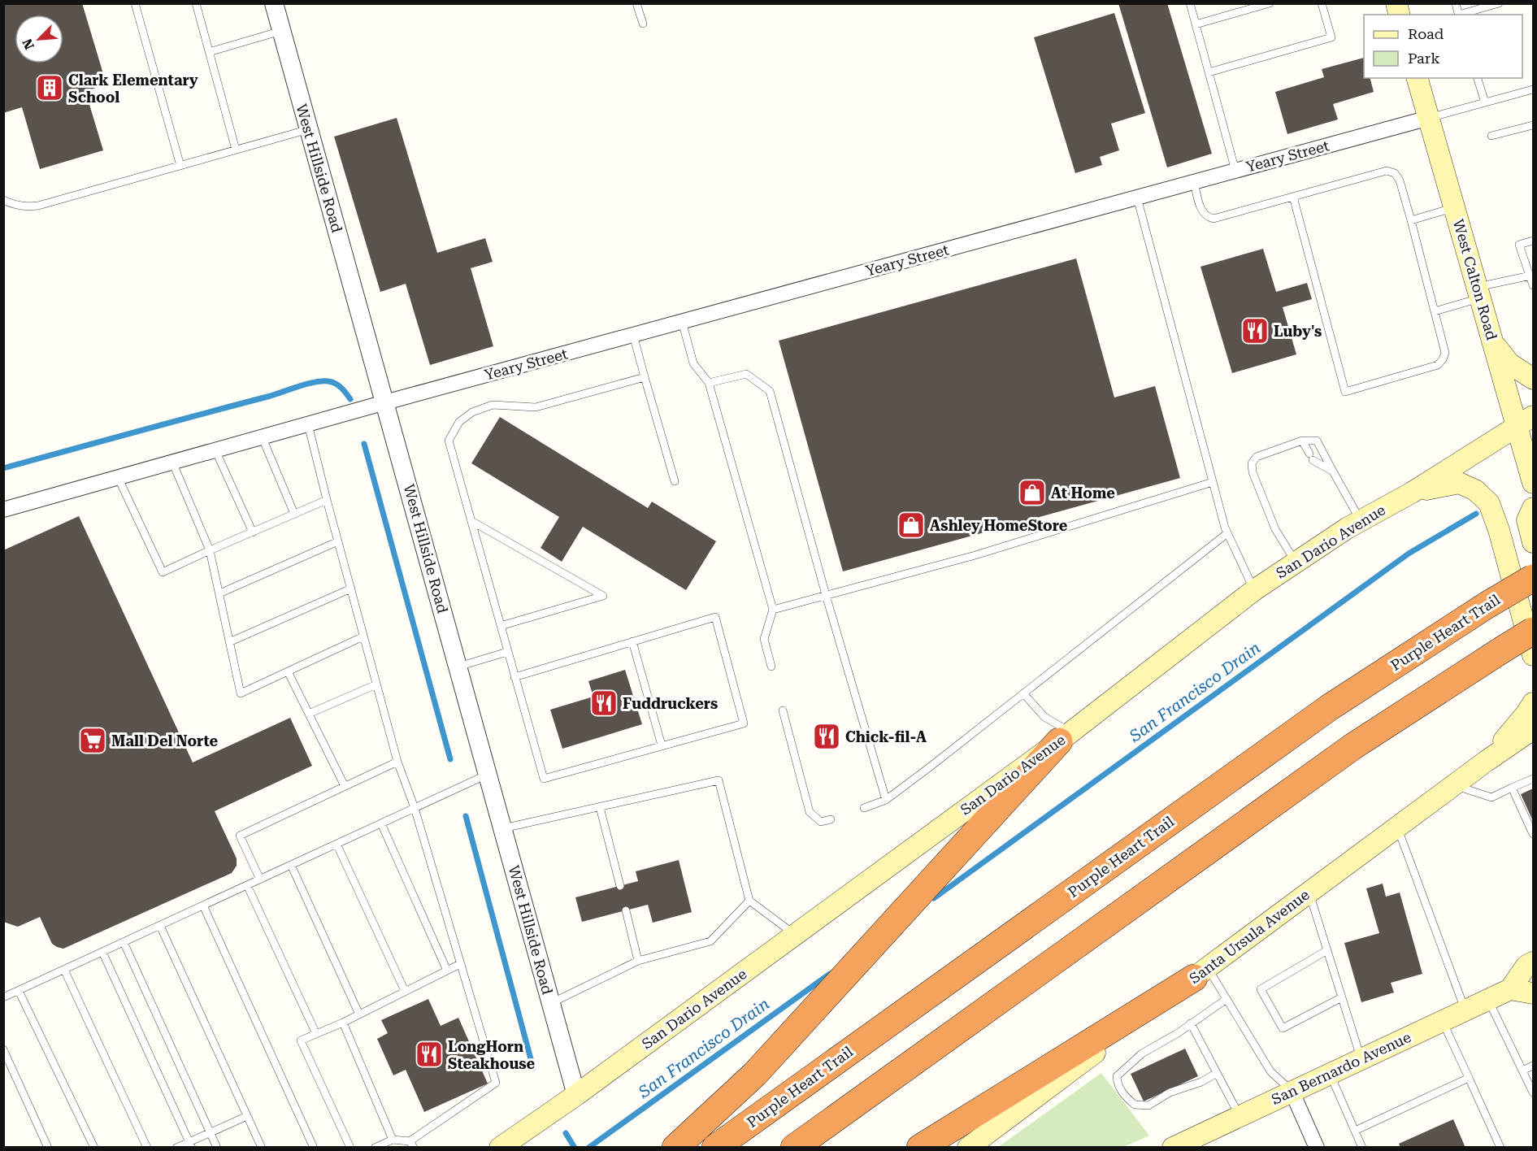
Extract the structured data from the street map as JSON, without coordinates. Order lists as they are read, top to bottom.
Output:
{
  "streets": {
    "highway": ["Purple Heart Trail"],
    "main road": [
      "West Calton Road",
      "San Dario Avenue",
      "Santa Ursula Avenue",
      "San Bernardo Avenue"
    ],
    "street": ["Yeary Street", "West Hillside Road"]
  },
  "crossings": [
    ["Yeary Street", "West Hillside Road"],
    ["Yeary Street", "West Calton Road"],
    ["West Hillside Road", "San Dario Avenue"],
    ["West Calton Road", "San Dario Avenue"]
  ],
  "water": ["San Francisco Drain"],
  "places": {
    "building": ["Clark Elementary School"],
    "restaurant": [
      "Luby's",
      "Fuddruckers",
      "Chick-fil-A",
      "LongHorn Steakhouse"
    ],
    "shop": ["At Home", "Ashley HomeStore"],
    "supermarket": ["Mall Del Norte"]
  },
  "legend": ["Road", "Park"],
  "north": "bottom left"
}
